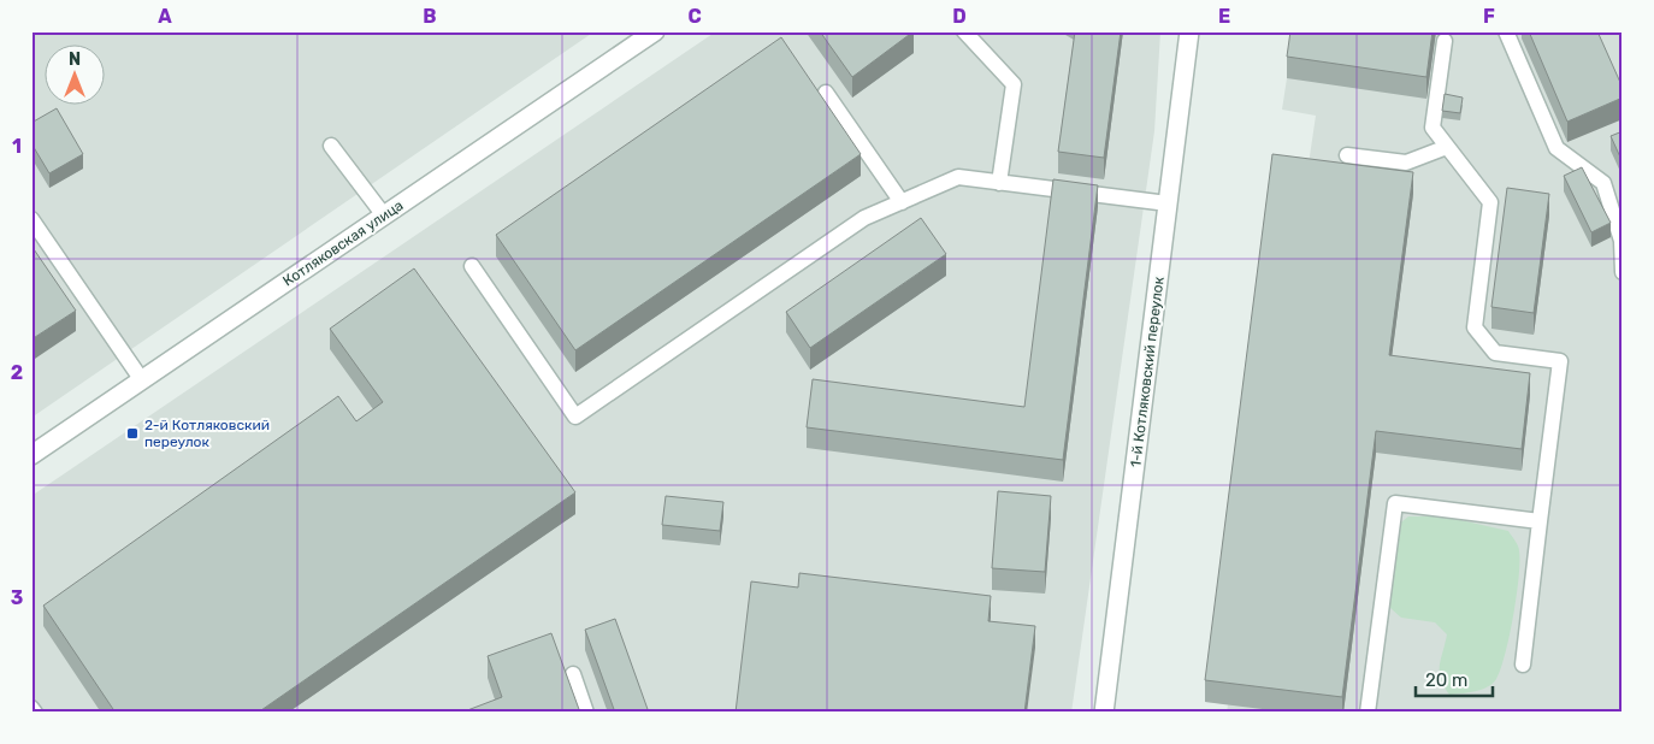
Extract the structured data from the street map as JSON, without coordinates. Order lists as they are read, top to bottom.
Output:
{
  "streets": {
    "street": ["Котляковская улица", "1-й Котляковский переулок"]
  },
  "places": {
    "transit": ["2-й Котляковский переулок"]
  },
  "scale_bar": "20 m",
  "north": "top",
  "grid": {
    "columns": [
      "A",
      "B",
      "C",
      "D",
      "E",
      "F"
    ],
    "rows": ["1", "2", "3"]
  }
}
